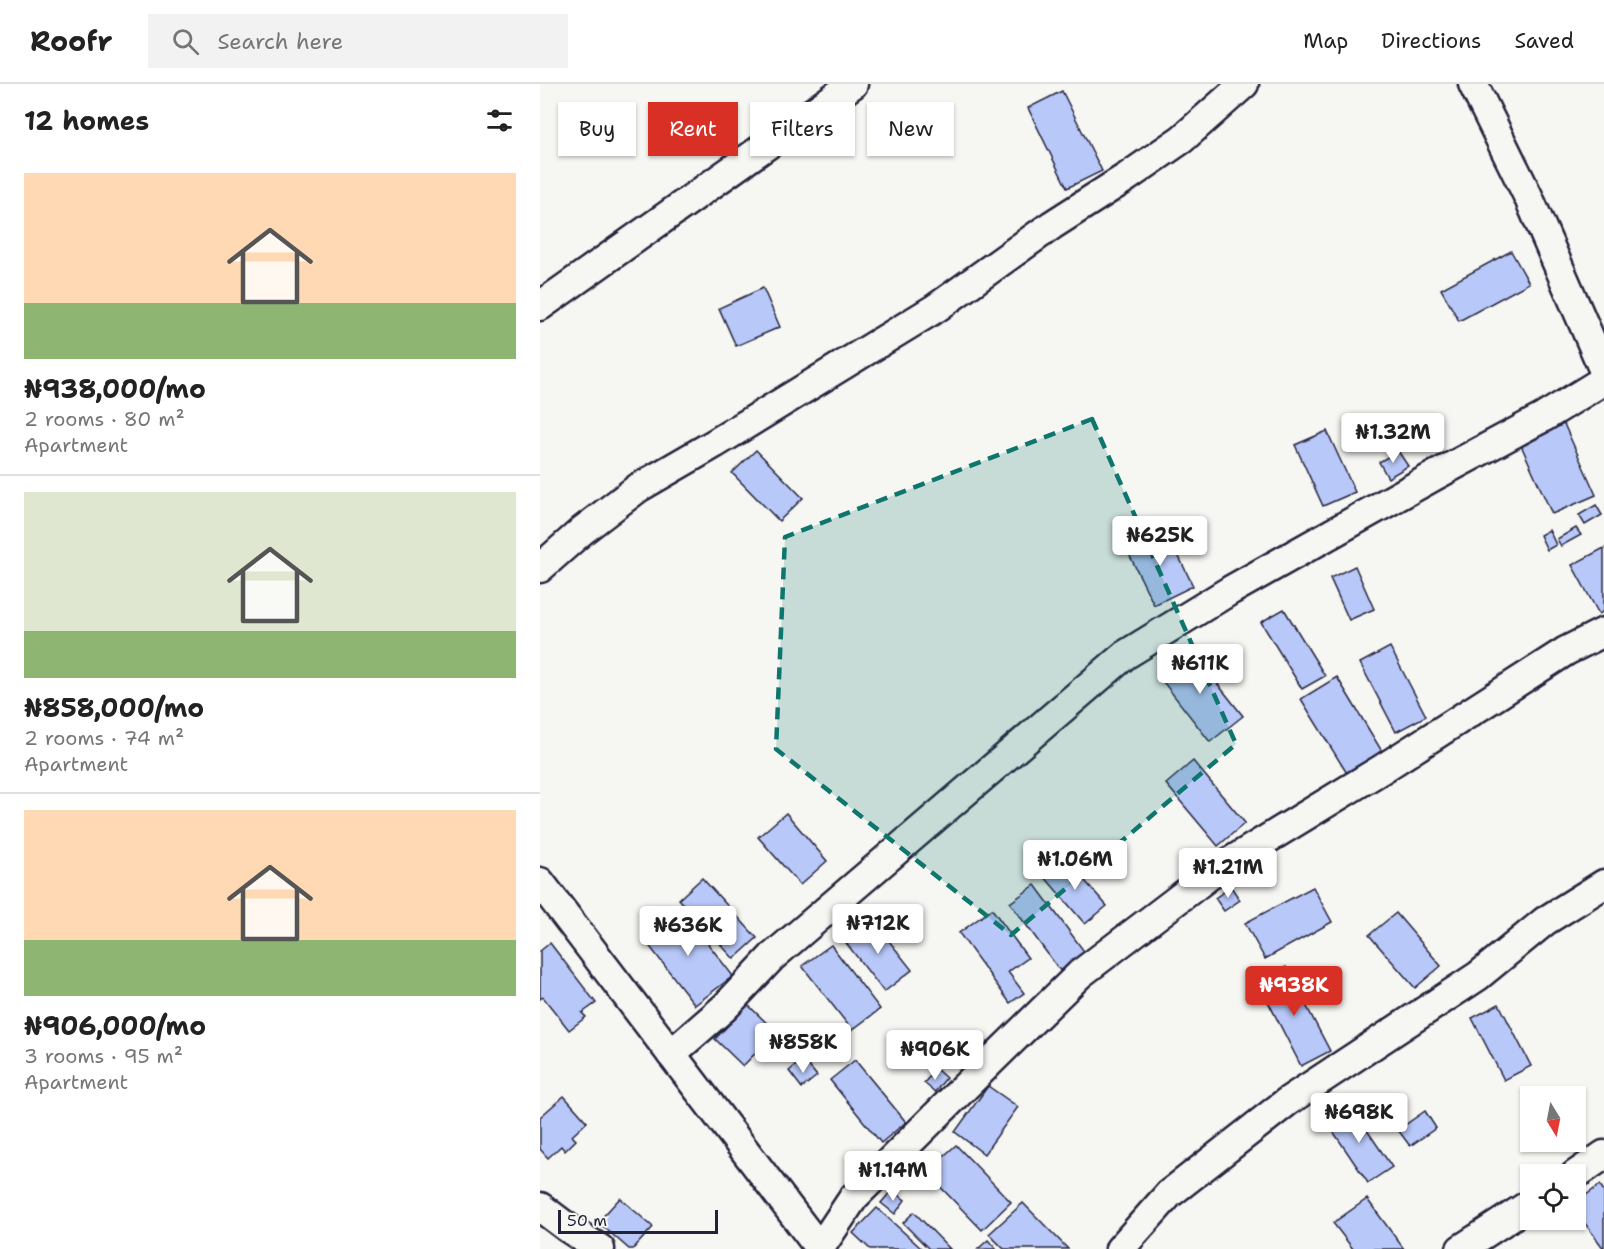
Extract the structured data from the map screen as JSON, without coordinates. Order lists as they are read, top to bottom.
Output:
{
  "scale_bar": "50 m",
  "north": "bottom",
  "page": {
    "header": "Roofr",
    "search": "Search here",
    "nav": ["Map", "Directions", "Saved"],
    "heading": "12 homes",
    "chip": [
      "Buy",
      "Rent",
      "Filters",
      "New"
    ],
    "list": [
      {
        "name": "₦938,000/mo",
        "note": "2 rooms · 80 m² · Apartment"
      },
      {
        "name": "₦858,000/mo",
        "note": "2 rooms · 74 m² · Apartment"
      },
      {
        "name": "₦906,000/mo",
        "note": "3 rooms · 95 m² · Apartment"
      }
    ],
    "price": [
      "₦1.32M",
      "₦625K",
      "₦611K",
      "₦1.06M",
      "₦1.21M",
      "₦712K",
      "₦636K",
      "₦938K",
      "₦858K",
      "₦906K",
      "₦698K",
      "₦1.14M"
    ],
    "scale": "50 m"
  }
}
